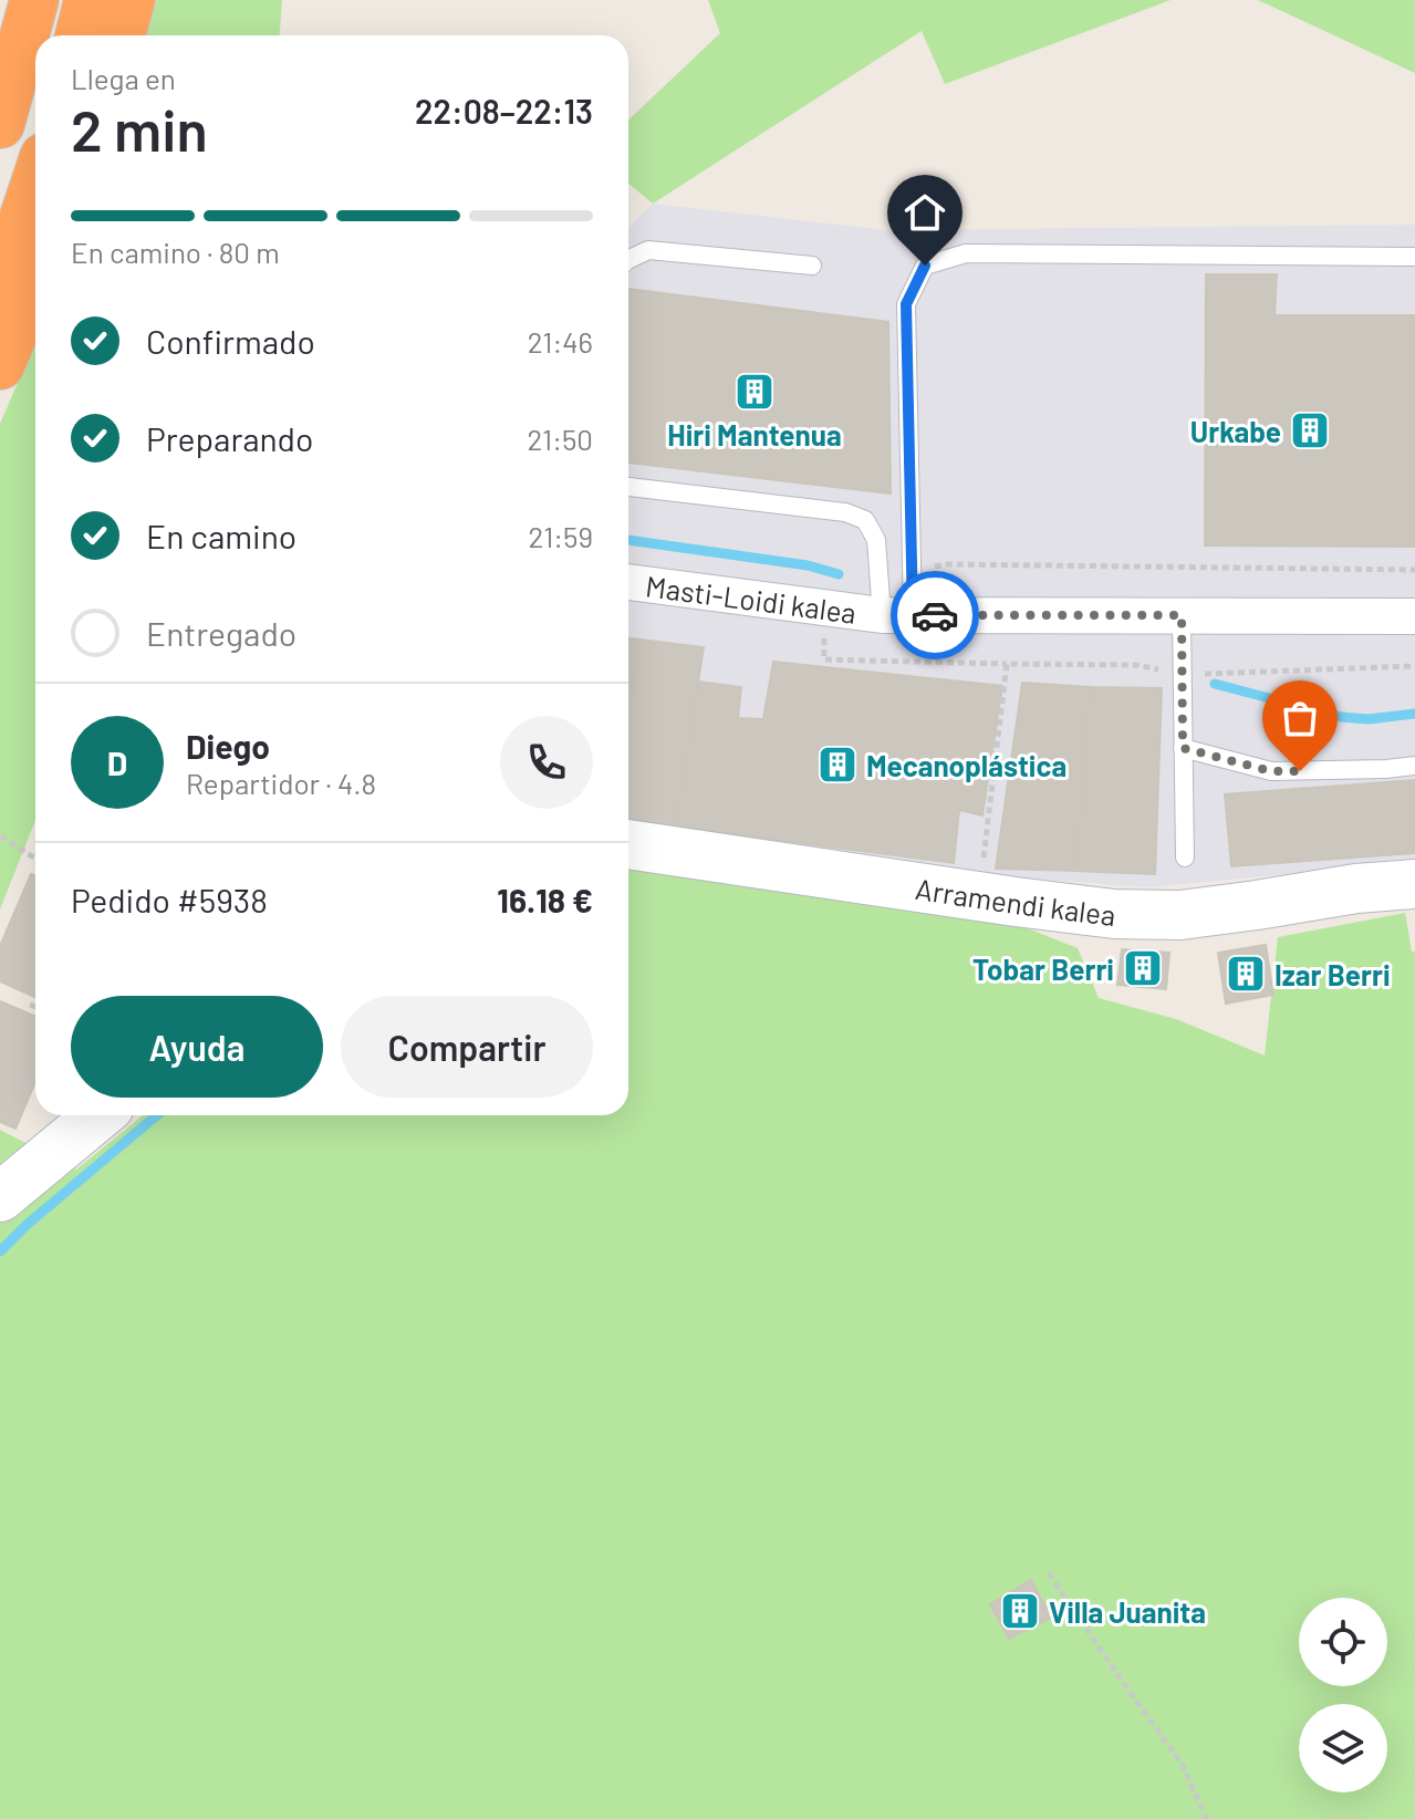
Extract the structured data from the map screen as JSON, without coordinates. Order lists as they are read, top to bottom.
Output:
{
  "streets": {
    "street": ["Masti-Loidi kalea", "Arramendi kalea"]
  },
  "places": {
    "building": [
      "Hiri Mantenua",
      "Urkabe",
      "Mecanoplástica",
      "Tobar Berri",
      "Izar Berri",
      "Villa Juanita"
    ]
  },
  "page": {
    "heading": ["2 min", "Llega en", "22:08–22:13"],
    "panel": [
      "Diego",
      "Repartidor · 4.8",
      "Pedido #5938",
      "16.18 €"
    ],
    "bar": "En camino · 80 m",
    "list": [
      ["Confirmado", "21:46"],
      ["Preparando", "21:50"],
      ["En camino", "21:59"],
      "Entregado"
    ],
    "round": "D",
    "buttons": ["Ayuda", "Compartir"]
  }
}
